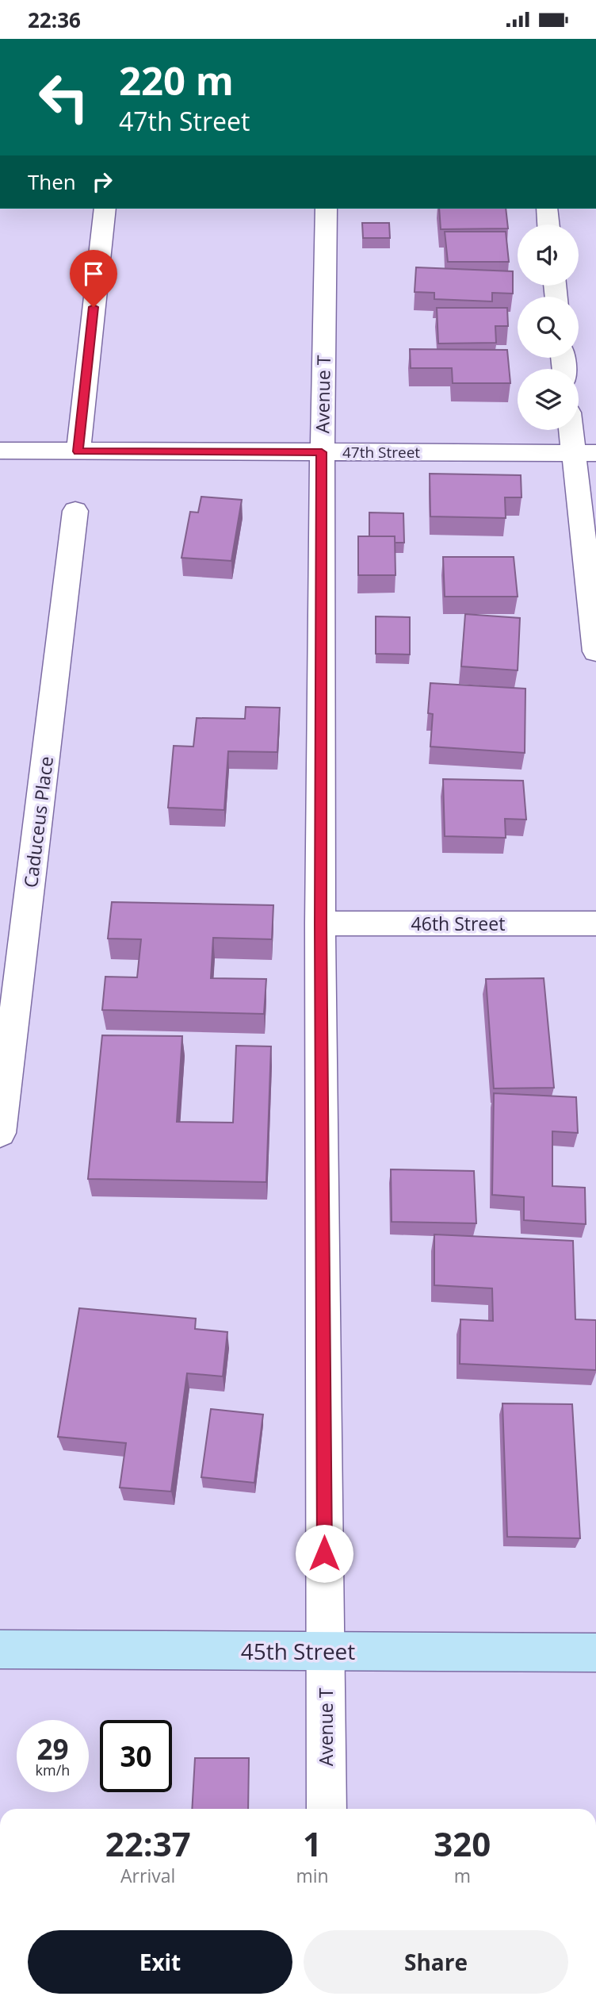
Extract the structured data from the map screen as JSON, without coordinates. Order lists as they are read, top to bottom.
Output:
{
  "streets": {
    "main road": ["45th Street"],
    "street": [
      "Avenue T",
      "47th Street",
      "Caduceus Place",
      "46th Street"
    ]
  },
  "crossings": [
    ["Avenue T", "47th Street"],
    ["Avenue T", "46th Street"],
    ["Avenue T", "45th Street"]
  ],
  "page": {
    "status": "22:36",
    "turn": ["220 m", "47th Street"],
    "then": "Then",
    "speed": "29 km/h",
    "limit": "30",
    "eta": [
      "22:37",
      "Arrival",
      "1",
      "min",
      "320",
      "m"
    ],
    "buttons": ["Exit", "Share"]
  }
}
